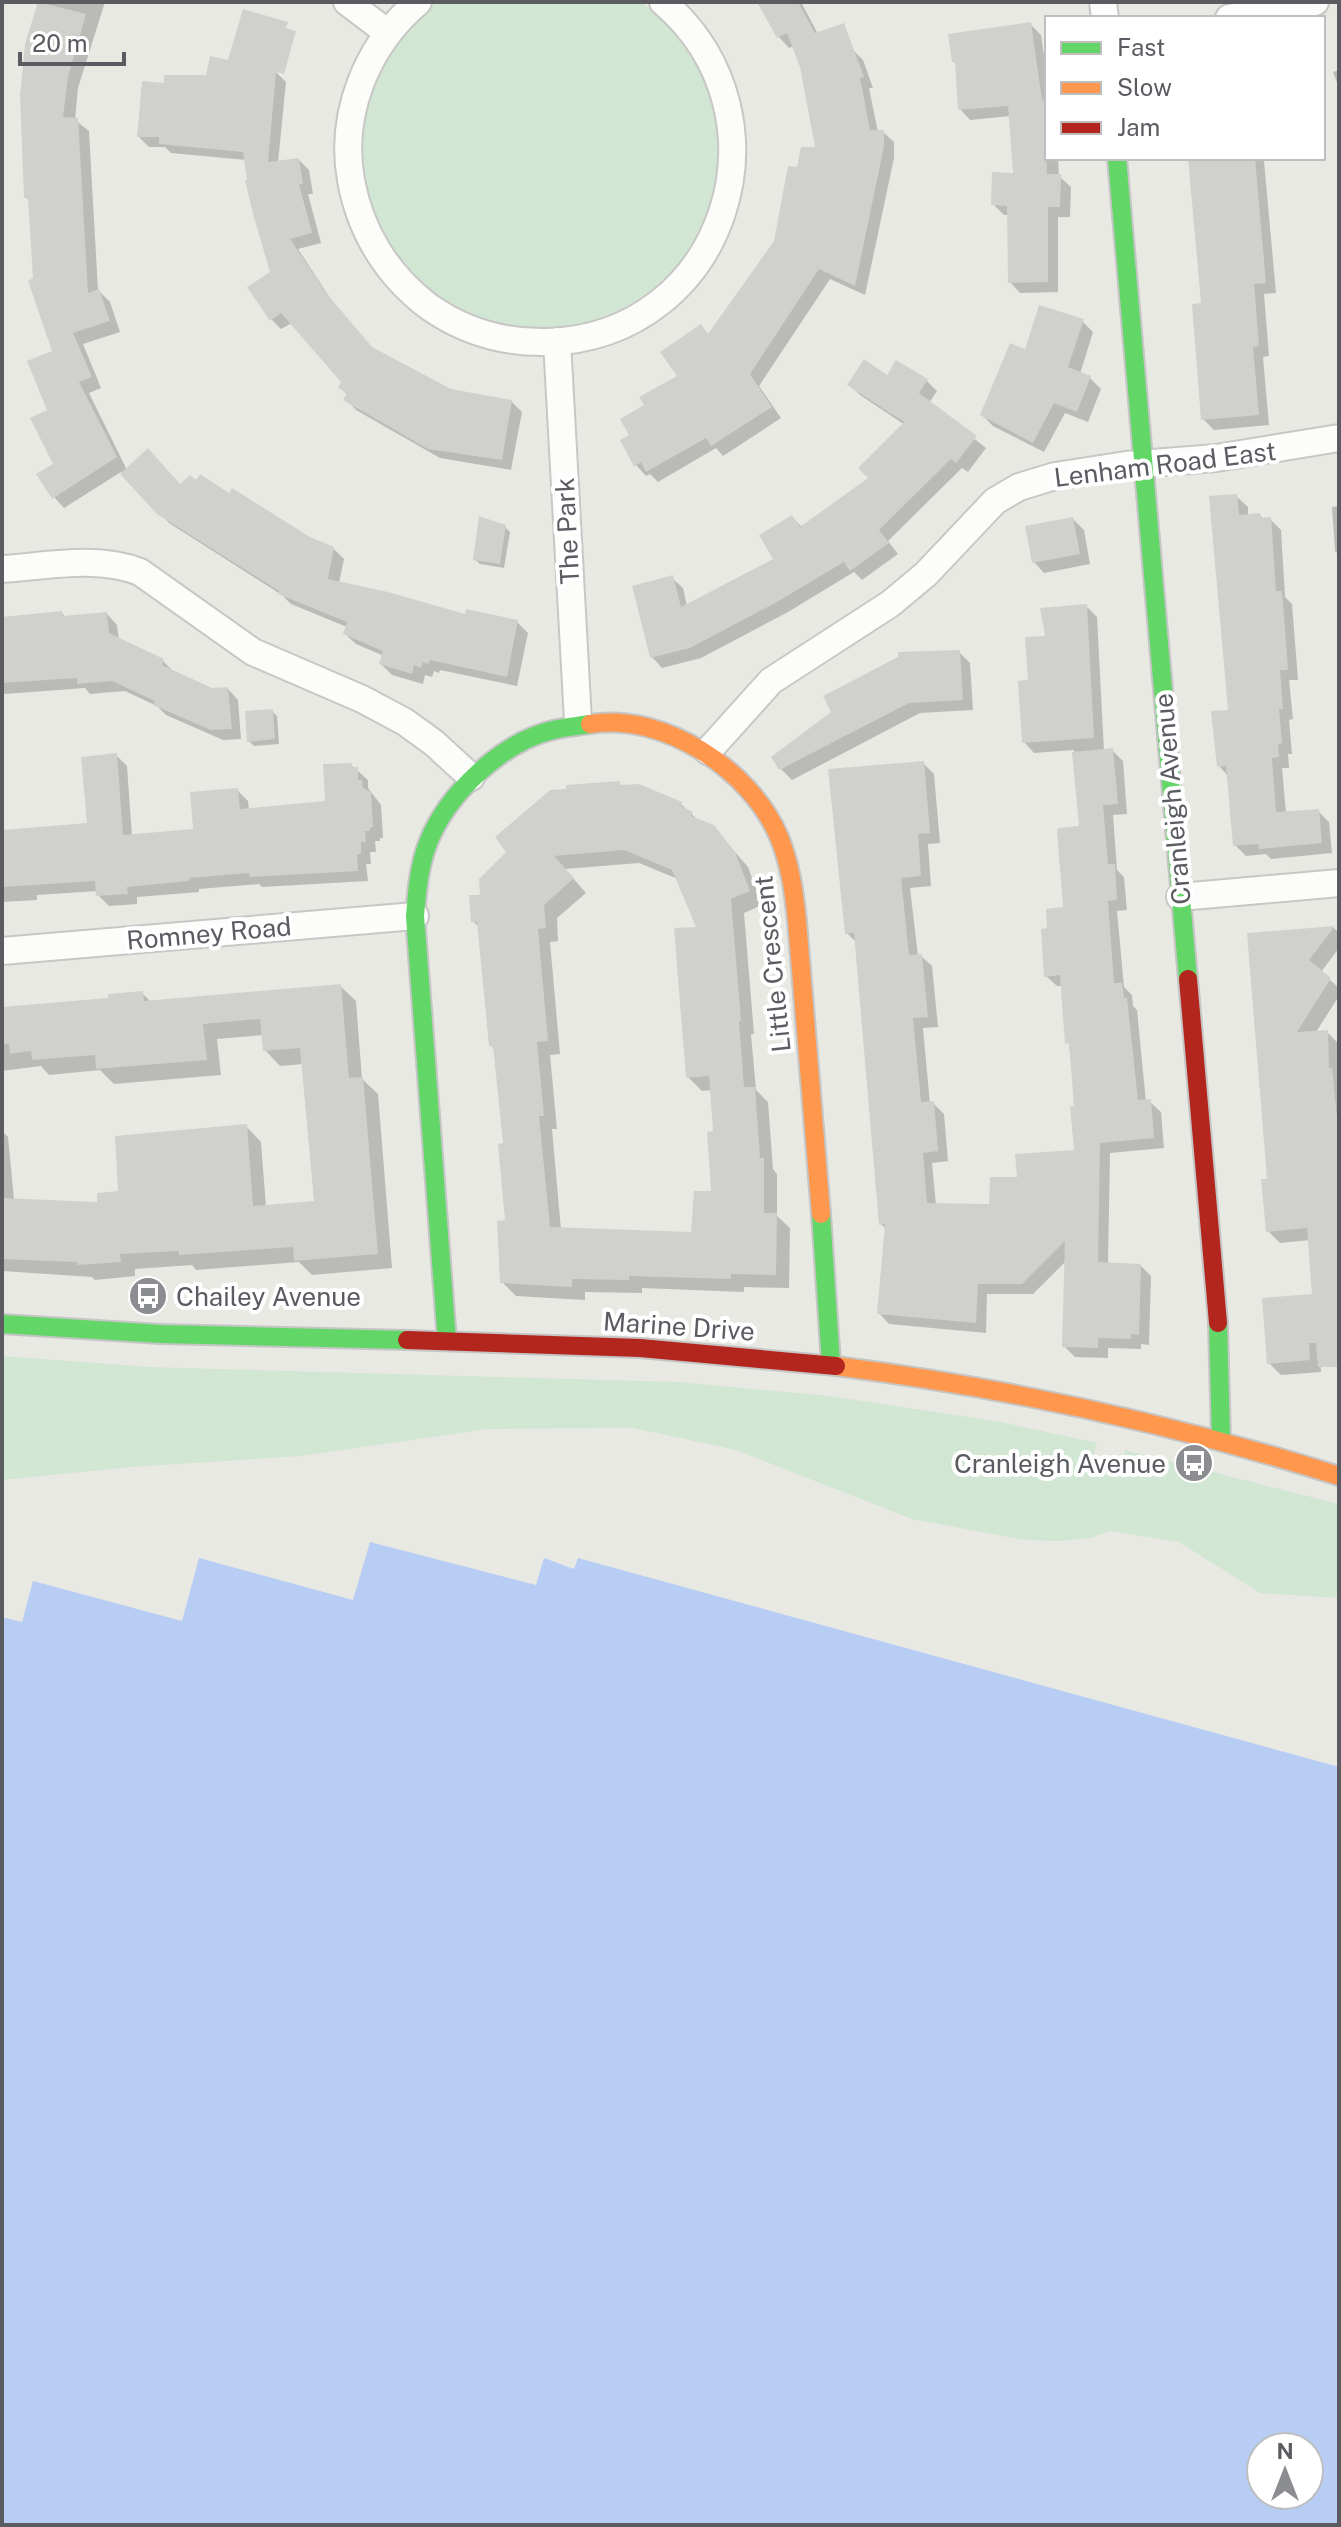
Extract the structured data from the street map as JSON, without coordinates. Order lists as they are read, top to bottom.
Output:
{
  "streets": {
    "street": [
      "Lenham Road East",
      "The Park",
      "Cranleigh Avenue",
      "Romney Road",
      "Little Crescent",
      "Marine Drive"
    ]
  },
  "crossings": [
    ["Lenham Road East", "Cranleigh Avenue"],
    ["Lenham Road East", "Little Crescent"],
    ["The Park", "Little Crescent"],
    ["Cranleigh Avenue", "Marine Drive"],
    ["Romney Road", "Little Crescent"],
    ["Little Crescent", "Marine Drive"]
  ],
  "places": {
    "bus stop": ["Chailey Avenue", "Cranleigh Avenue"]
  },
  "legend": ["Fast", "Slow", "Jam"],
  "scale_bar": "20 m",
  "north": "top"
}
